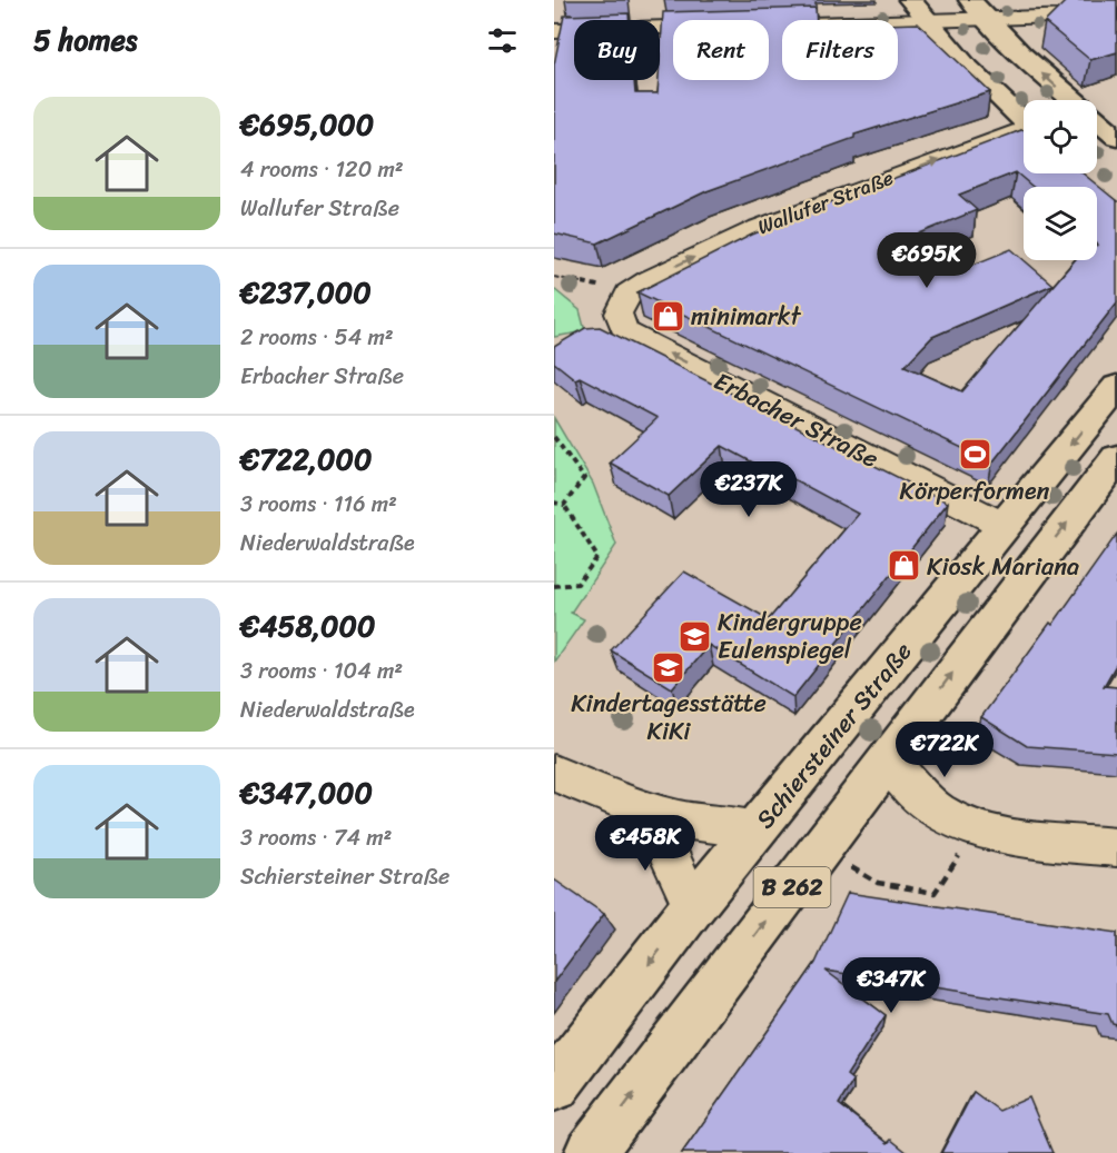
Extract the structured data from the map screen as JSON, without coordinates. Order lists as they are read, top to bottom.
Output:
{
  "streets": {
    "main road": ["Schiersteiner Straße", "B 262"],
    "street": ["Wallufer Straße", "Erbacher Straße"]
  },
  "crossings": [
    ["Wallufer Straße", "Erbacher Straße"],
    ["Erbacher Straße", "Schiersteiner Straße"]
  ],
  "one_way": ["Erbacher Straße"],
  "places": {
    "shop": ["minimarkt", "Kiosk Mariana"],
    "sports": ["Körperformen"],
    "school or university": ["Kindergruppe Eulenspiegel", "Kindertagesstätte KiKi"]
  },
  "page": {
    "heading": "5 homes",
    "chip": ["Buy", "Rent", "Filters"],
    "list": [
      {
        "name": "€695,000",
        "note": "4 rooms · 120 m² · Wallufer Straße"
      },
      {
        "name": "€237,000",
        "note": "2 rooms · 54 m² · Erbacher Straße"
      },
      {
        "name": "€722,000",
        "note": "3 rooms · 116 m² · Niederwaldstraße"
      },
      {
        "name": "€458,000",
        "note": "3 rooms · 104 m² · Niederwaldstraße"
      },
      {
        "name": "€347,000",
        "note": "3 rooms · 74 m² · Schiersteiner Straße"
      }
    ],
    "price": [
      "€695K",
      "€237K",
      "€722K",
      "€458K",
      "€347K"
    ]
  }
}
